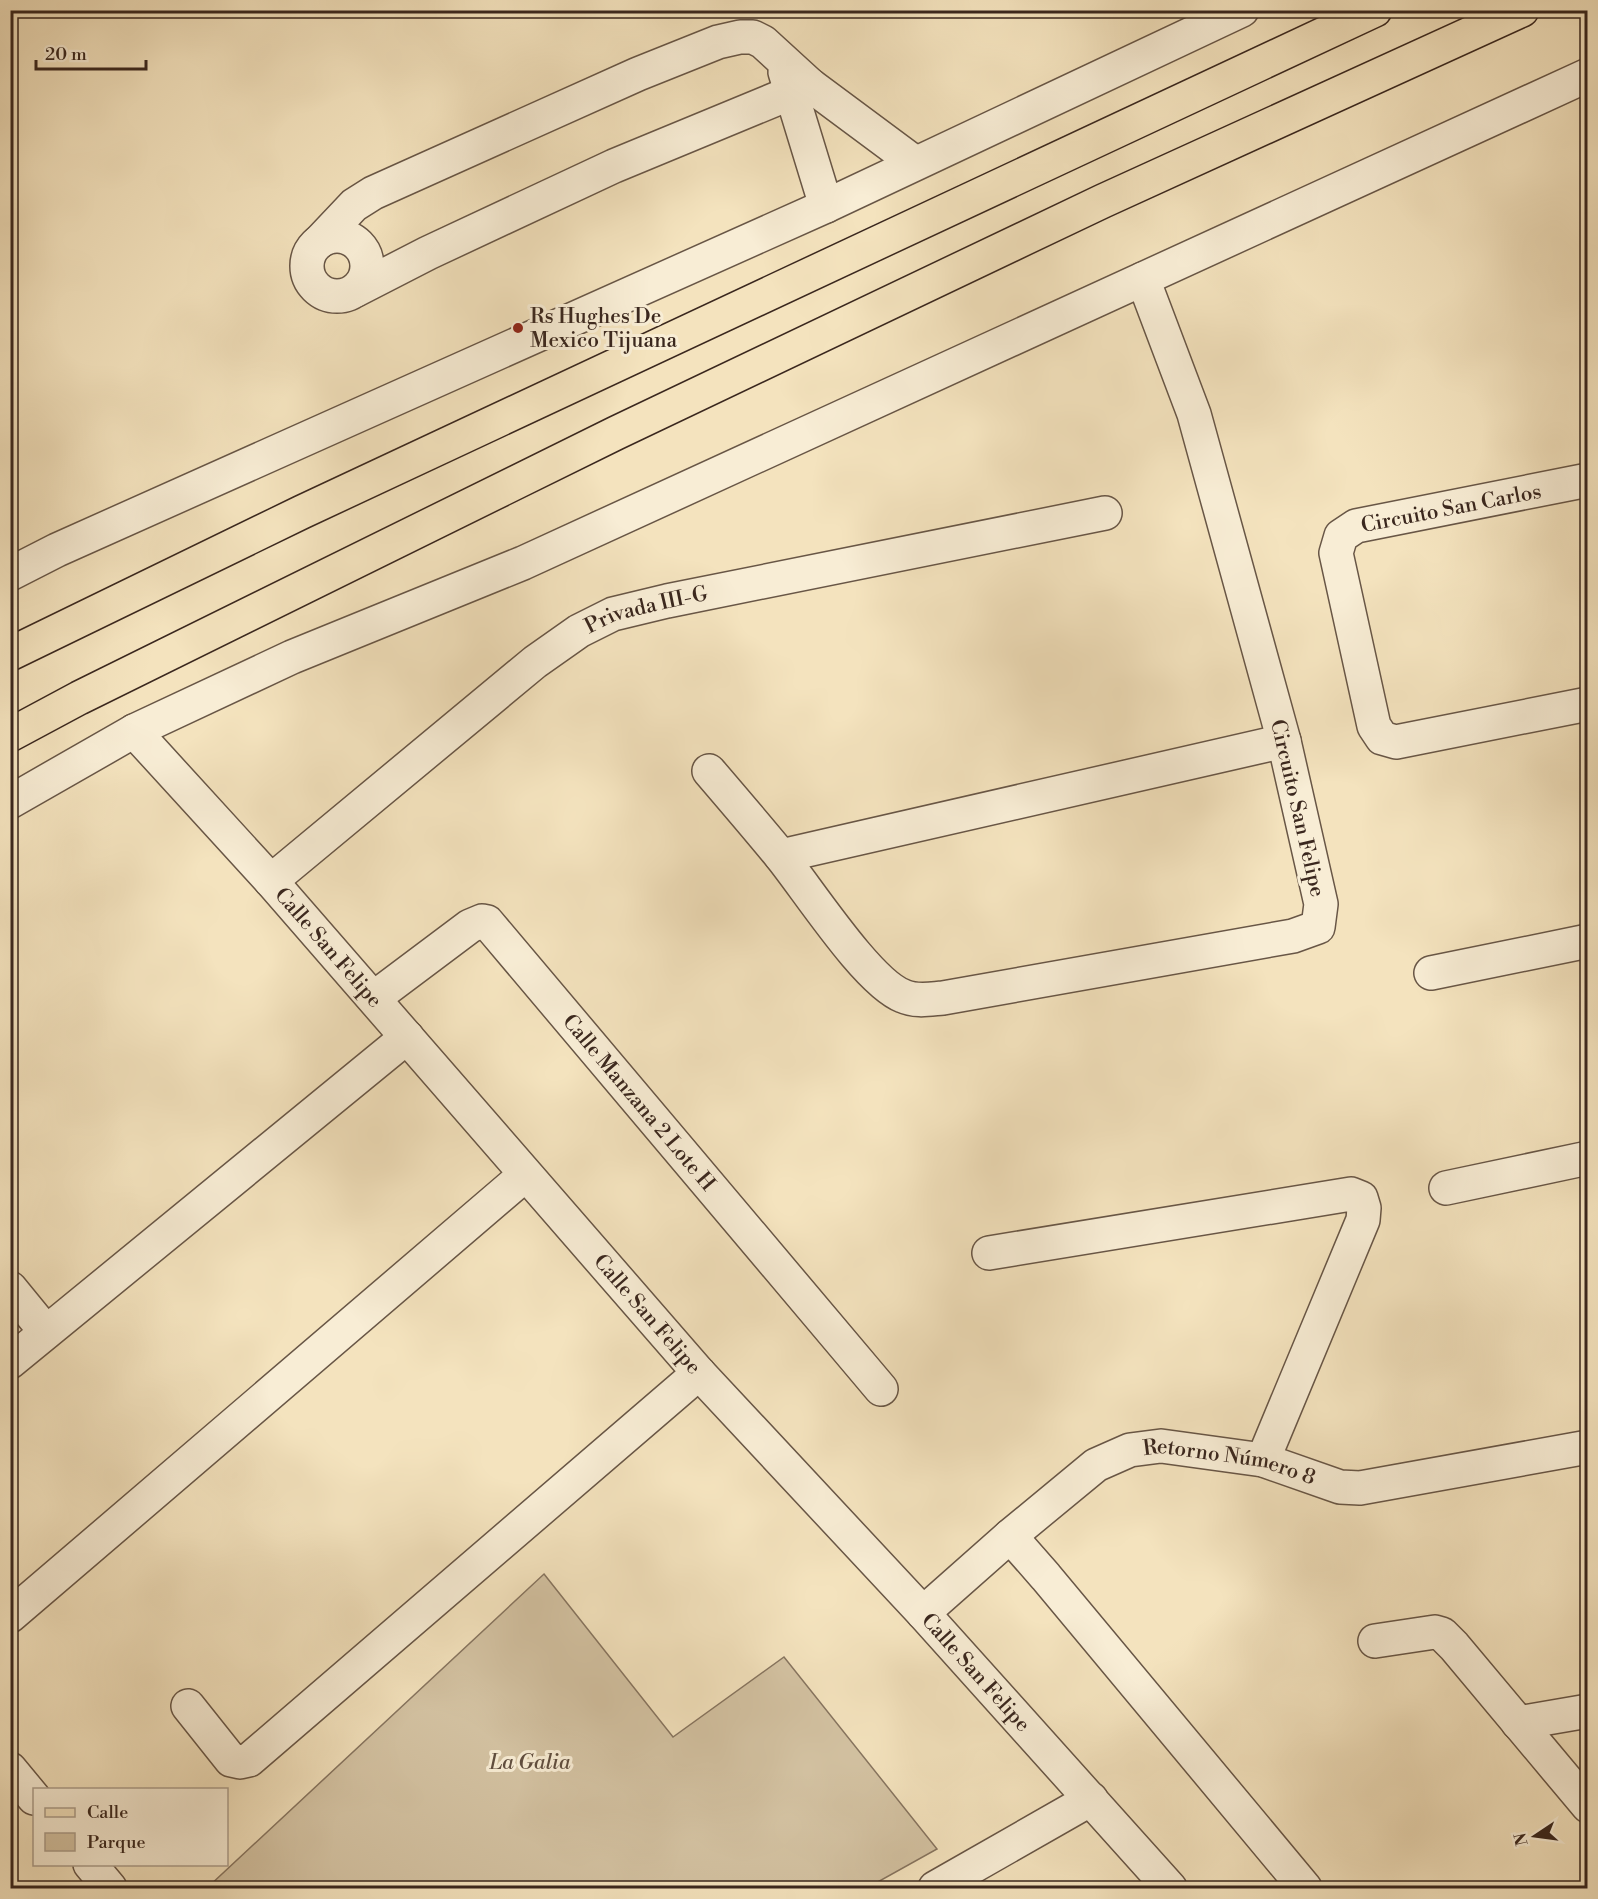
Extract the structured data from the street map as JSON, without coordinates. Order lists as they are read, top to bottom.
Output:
{
  "streets": {
    "street": [
      "Circuito San Carlos",
      "Privada III-G",
      "Circuito San Felipe",
      "Calle San Felipe",
      "Calle Manzana 2 Lote H",
      "Retorno Número 8"
    ]
  },
  "crossings": [
    ["Privada III-G", "Calle San Felipe"],
    ["Calle San Felipe", "Calle Manzana 2 Lote H"],
    ["Calle San Felipe", "Retorno Número 8"]
  ],
  "parks": ["La Galia"],
  "places": ["Rs Hughes De Mexico Tijuana"],
  "legend": ["Calle", "Parque"],
  "scale_bar": "20 m",
  "north": "left"
}
